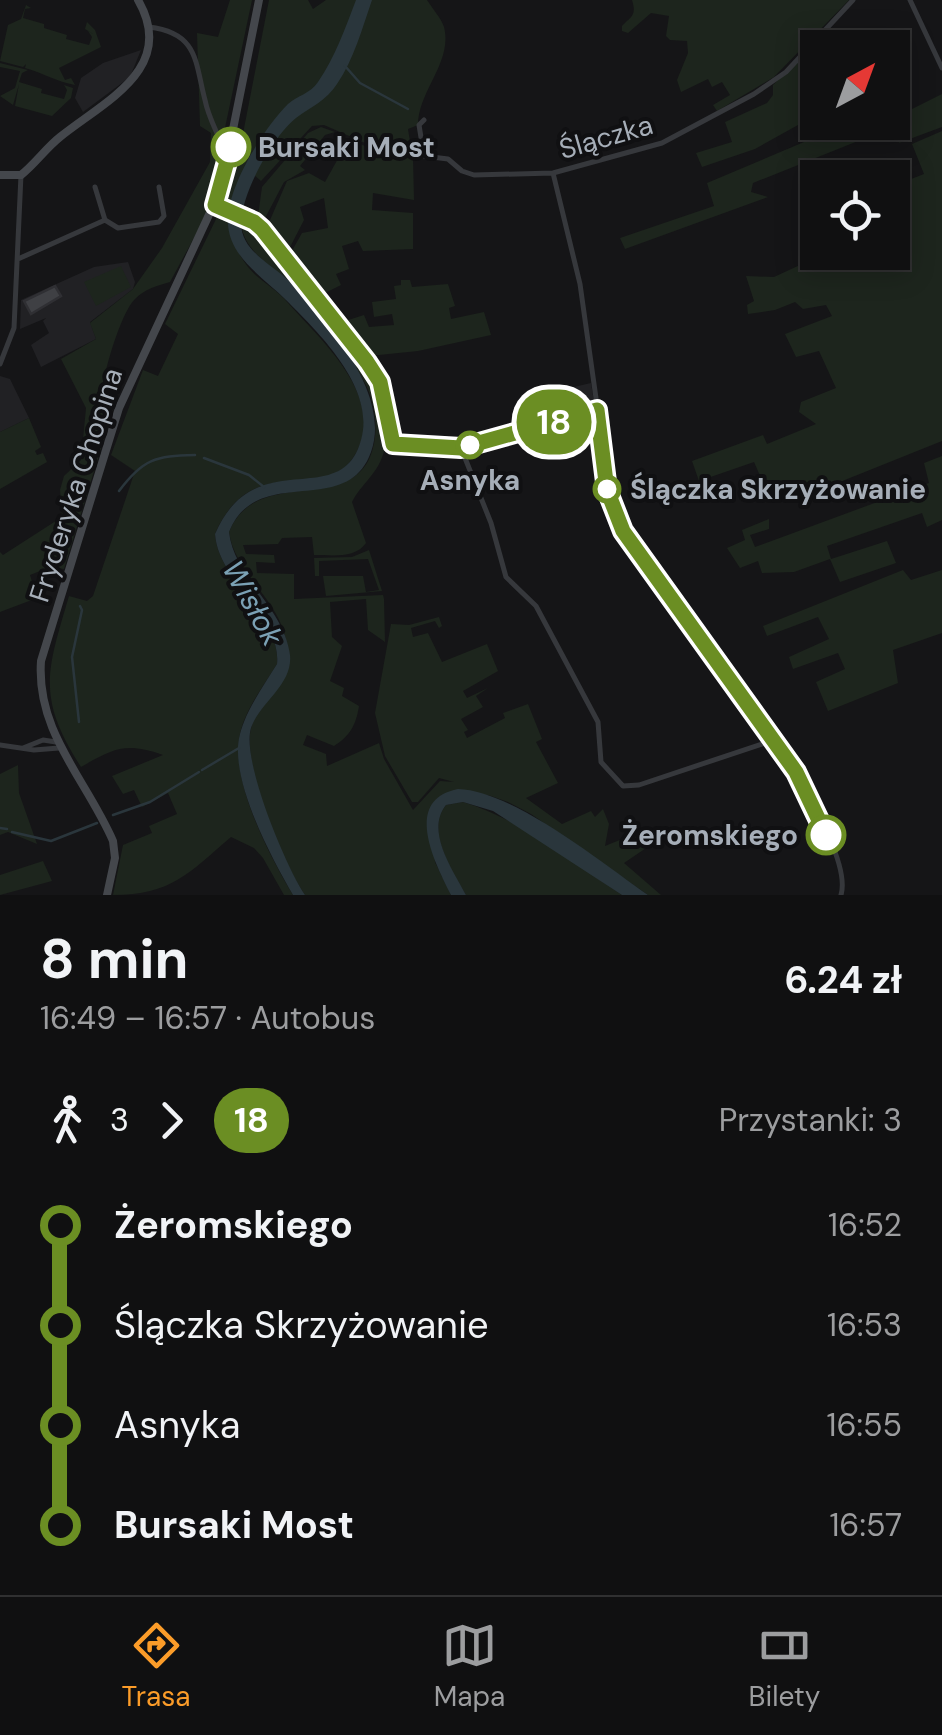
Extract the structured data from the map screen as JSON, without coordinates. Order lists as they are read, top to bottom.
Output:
{
  "streets": {
    "street": ["Ślączka", "Fryderyka Chopina"]
  },
  "water": ["Wisłok"],
  "places": [
    "Bursaki Most",
    "Asnyka",
    "Ślączka Skrzyżowanie",
    "Żeromskiego"
  ],
  "lines": ["bus line 18"],
  "north": "top right",
  "page": {
    "on_map": "18",
    "heading": ["8 min", "16:49 – 16:57 · Autobus", "6.24 zł"],
    "legs": ["3", "18", "Przystanki: 3"],
    "list": [
      {
        "name": "Żeromskiego",
        "value": "16:52"
      },
      {
        "name": "Ślączka Skrzyżowanie",
        "value": "16:53"
      },
      {
        "name": "Asnyka",
        "value": "16:55"
      },
      {
        "name": "Bursaki Most",
        "value": "16:57"
      }
    ],
    "tabs": ["Trasa", "Mapa", "Bilety"]
  }
}
